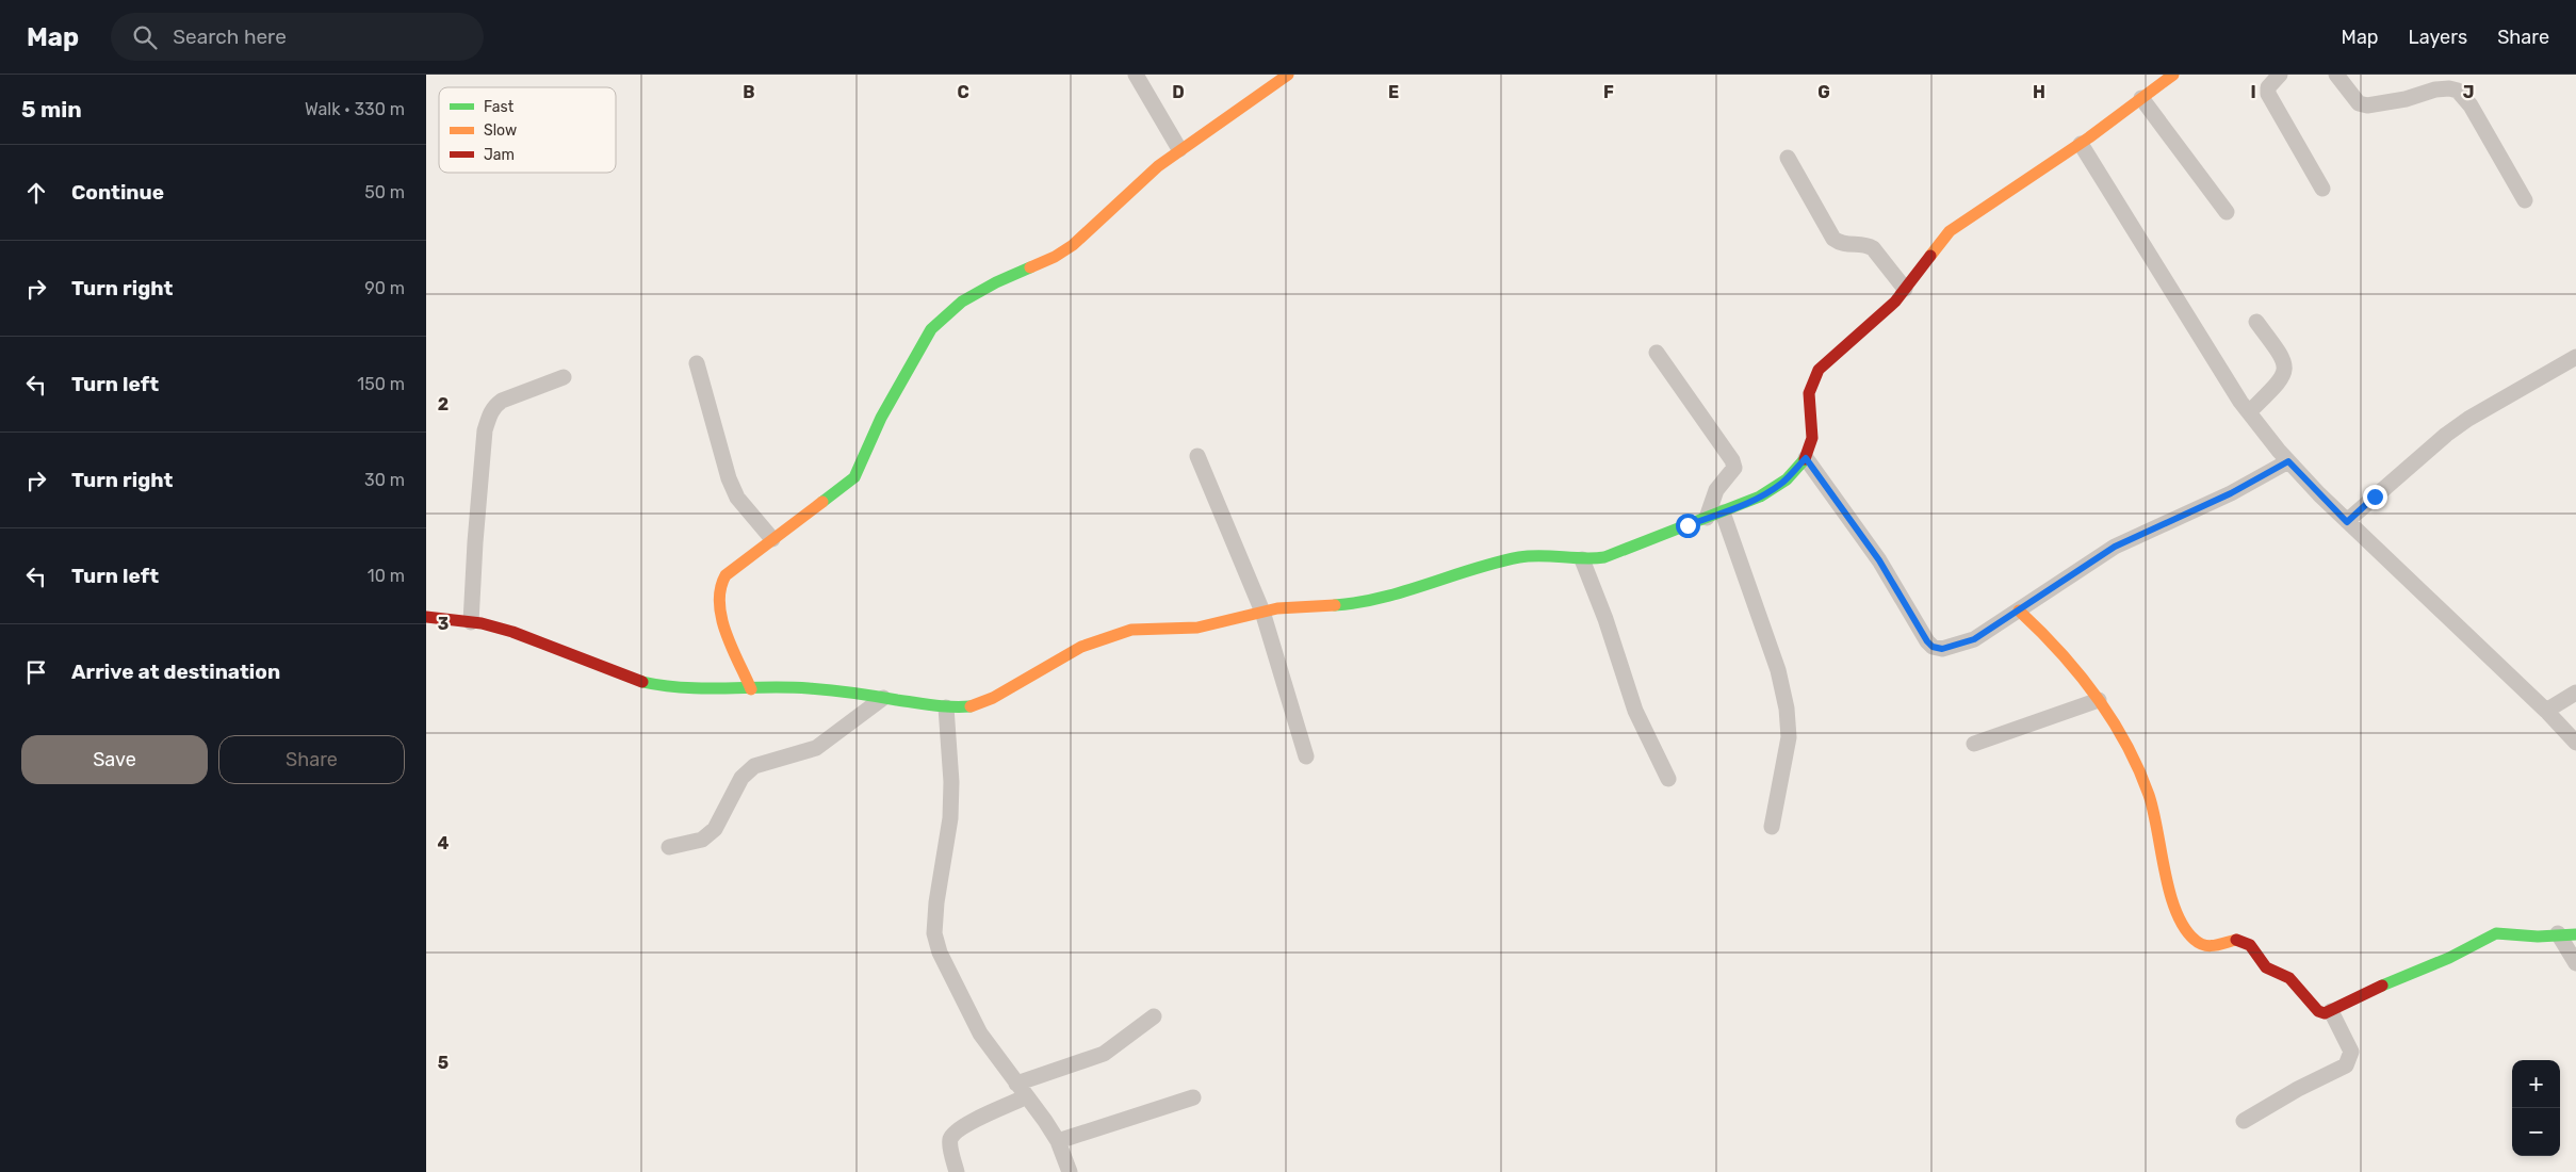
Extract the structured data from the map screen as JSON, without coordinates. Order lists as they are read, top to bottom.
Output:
{
  "legend": ["Fast", "Slow", "Jam"],
  "page": {
    "header": "Map",
    "search": "Search here",
    "nav": ["Map", "Layers", "Share"],
    "heading": ["5 min", "Walk · 330 m"],
    "list": [
      ["Continue", "50 m"],
      ["Turn right", "90 m"],
      ["Turn left", "150 m"],
      ["Turn right", "30 m"],
      ["Turn left", "10 m"],
      "Arrive at destination"
    ],
    "buttons": ["Save", "Share"],
    "map_buttons": ["+", "−"]
  },
  "grid": {
    "columns": [
      "B",
      "C",
      "D",
      "E",
      "F",
      "G",
      "H",
      "I",
      "J"
    ],
    "rows": [
      "2",
      "3",
      "4",
      "5"
    ]
  }
}
